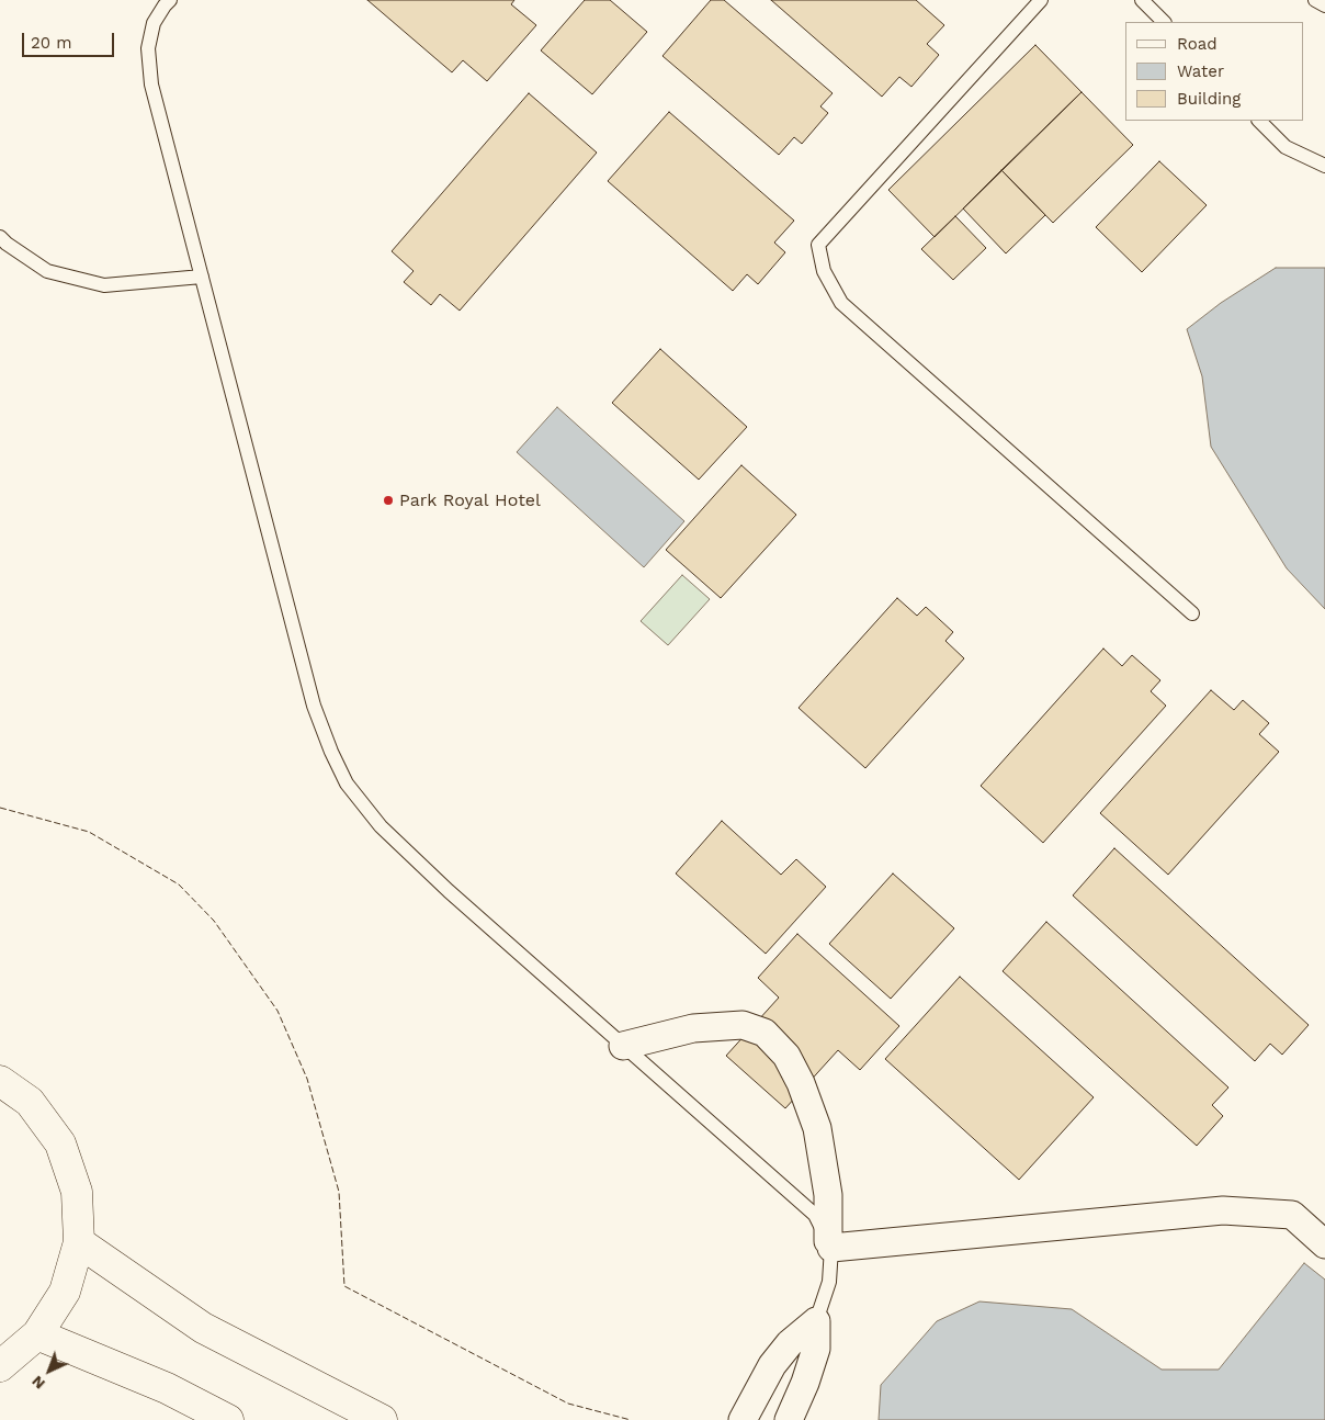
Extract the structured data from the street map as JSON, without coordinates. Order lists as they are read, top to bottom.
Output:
{
  "places": ["Park Royal Hotel"],
  "legend": ["Road", "Water", "Building"],
  "scale_bar": "20 m",
  "north": "bottom left"
}
